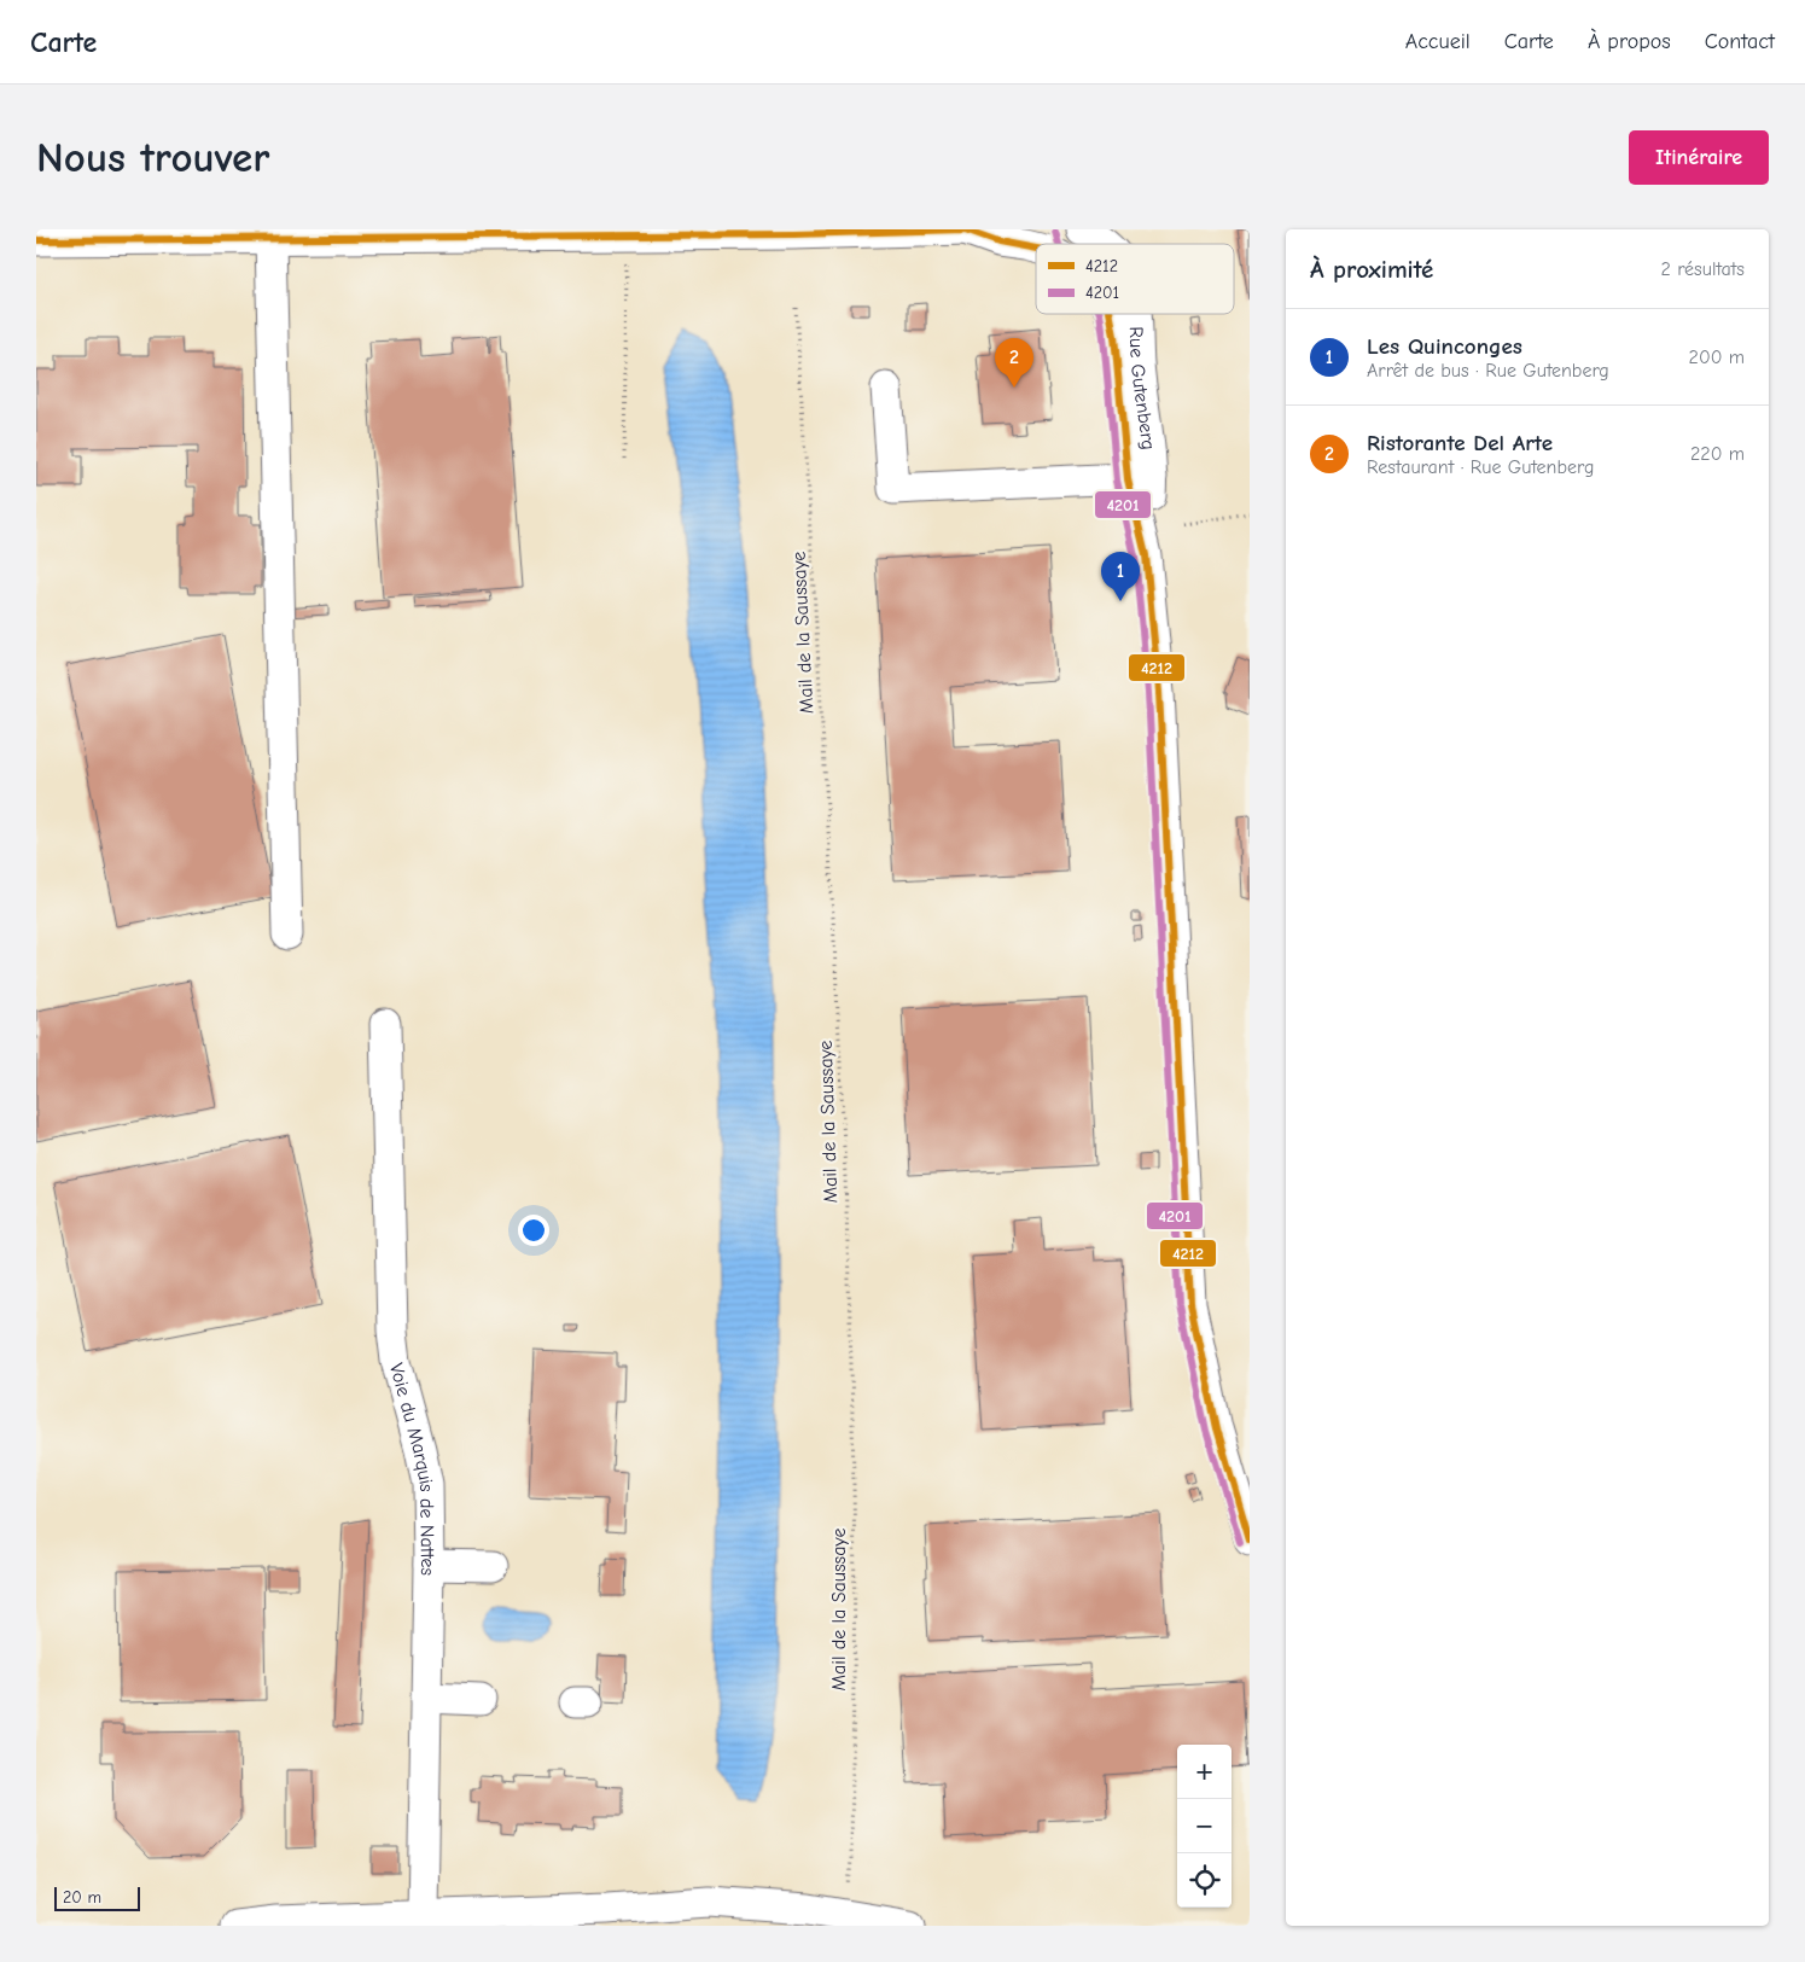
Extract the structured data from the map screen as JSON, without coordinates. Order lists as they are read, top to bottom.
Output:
{
  "streets": {
    "street": ["Rue Gutenberg", "Voie du Marquis de Nattes"],
    "path": ["Mail de la Saussaye"]
  },
  "lines": ["transit line 4212", "transit line 4201"],
  "legend": ["4212", "4201"],
  "scale_bar": "20 m",
  "page": {
    "header": "Carte",
    "nav": [
      "Accueil",
      "Carte",
      "À propos",
      "Contact"
    ],
    "buttons": "Itinéraire",
    "title": "Nous trouver",
    "heading": ["À proximité", "2 résultats"],
    "list": [
      {
        "mark": "1",
        "name": "Les Quinconges",
        "note": "Arrêt de bus · Rue Gutenberg",
        "value": "200 m"
      },
      {
        "mark": "2",
        "name": "Ristorante Del Arte",
        "note": "Restaurant · Rue Gutenberg",
        "value": "220 m"
      }
    ],
    "pins": ["2", "1"],
    "map_buttons": ["+", "−"],
    "scale": "20 m"
  }
}
